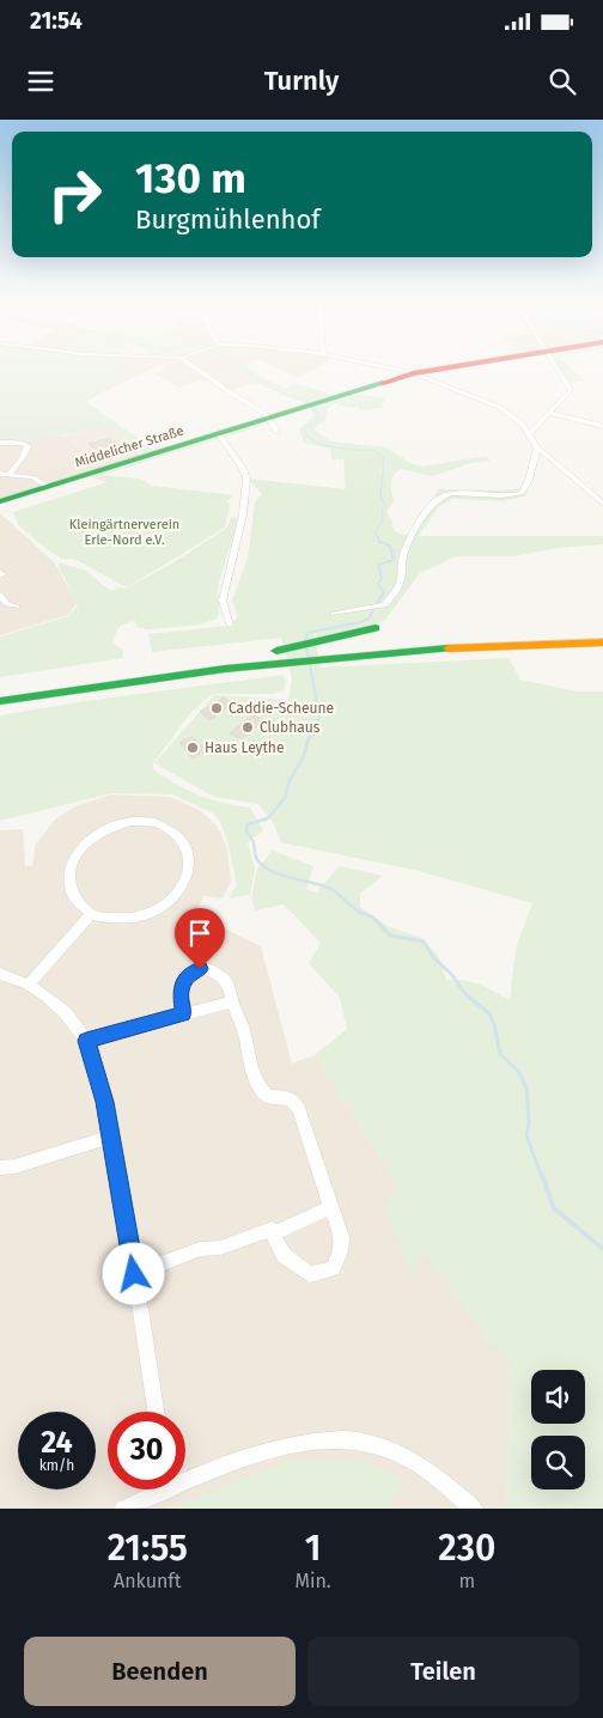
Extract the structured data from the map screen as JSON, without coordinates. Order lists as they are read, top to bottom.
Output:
{
  "streets": {
    "main road": ["Middelicher Straße"]
  },
  "parks": ["Kleingärtnerverein Erle-Nord e.V."],
  "places": ["Caddie-Scheune", "Clubhaus", "Haus Leythe"],
  "page": {
    "status": "21:54",
    "header": "Turnly",
    "turn": ["130 m", "Burgmühlenhof"],
    "speed": "24 km/h",
    "limit": "30",
    "eta": [
      "21:55",
      "Ankunft",
      "1",
      "Min.",
      "230",
      "m"
    ],
    "buttons": ["Beenden", "Teilen"]
  }
}
